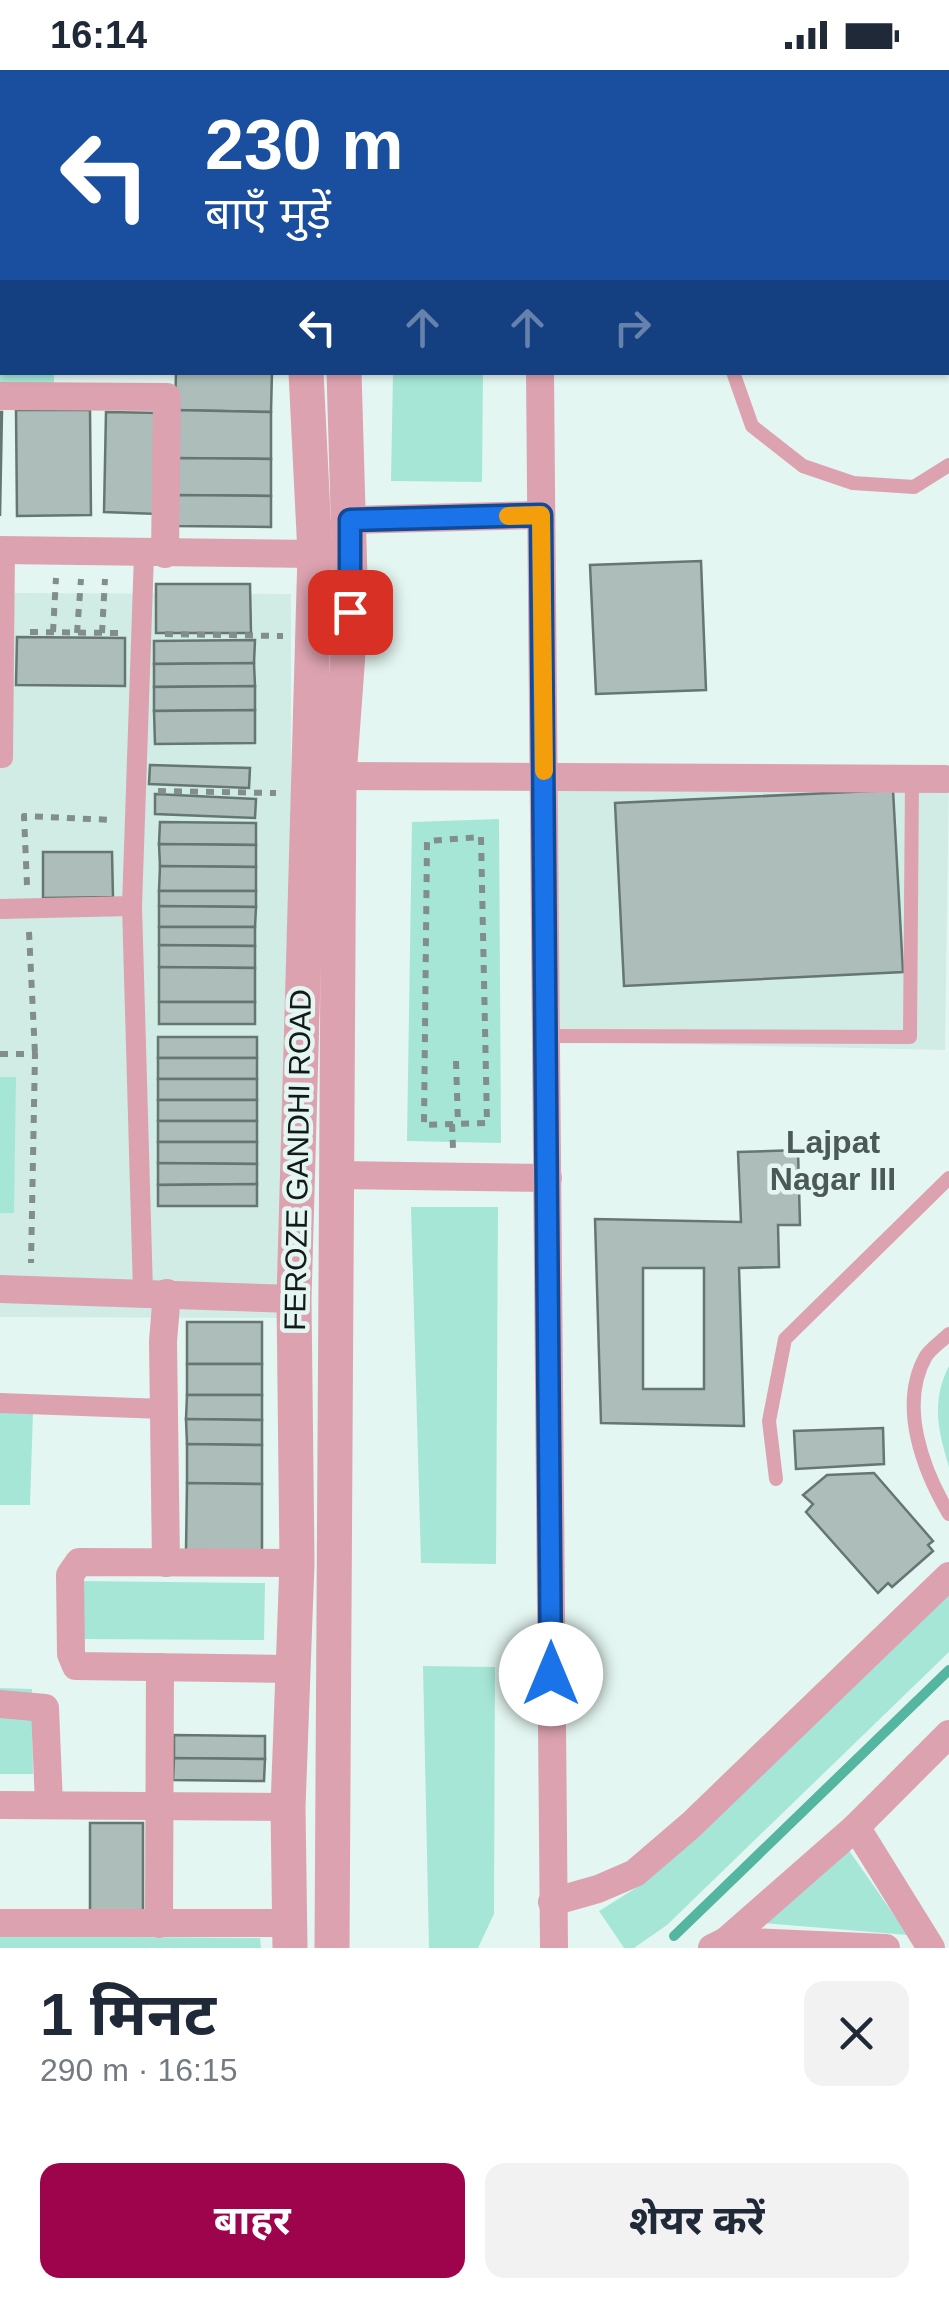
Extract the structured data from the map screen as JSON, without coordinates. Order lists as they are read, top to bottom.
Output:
{
  "streets": {
    "street": ["FEROZE GANDHI ROAD"]
  },
  "districts": ["Lajpat Nagar III"],
  "page": {
    "status": "16:14",
    "turn": ["230 m", "बाएँ मुड़ें"],
    "heading": ["1 मिनट", "290 m · 16:15"],
    "buttons": ["बाहर", "शेयर करें"]
  }
}
